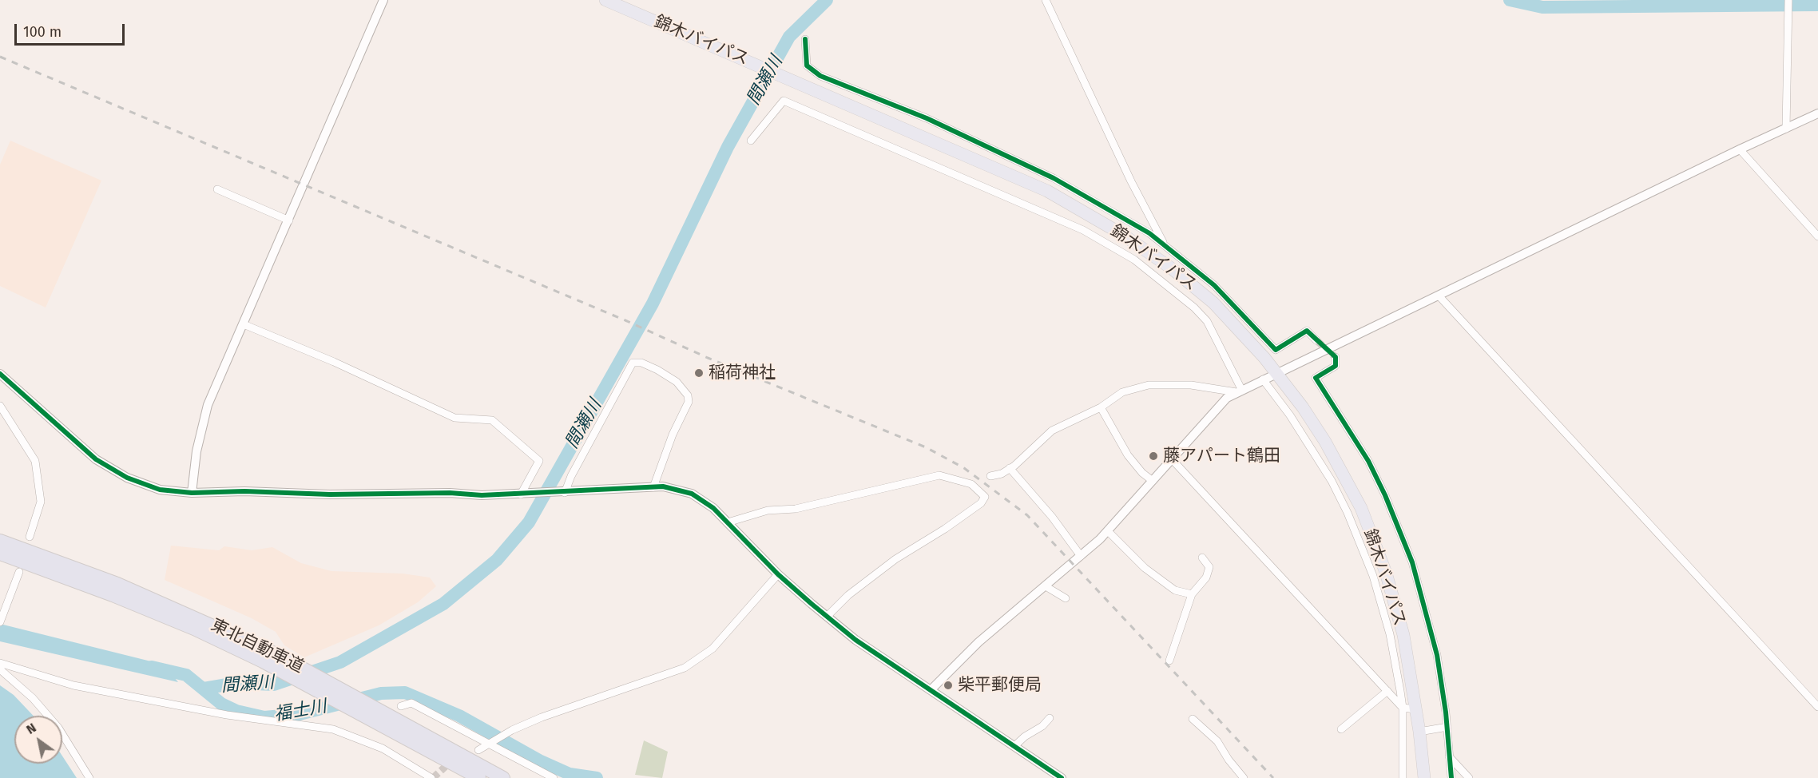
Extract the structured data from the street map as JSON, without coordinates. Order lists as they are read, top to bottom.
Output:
{
  "streets": {
    "highway": ["錦木バイパス", "東北自動車道"]
  },
  "water": ["間瀬川", "福士川"],
  "places": ["稲荷神社", "藤アパート鶴田", "柴平郵便局"],
  "scale_bar": "100 m",
  "north": "top left"
}
